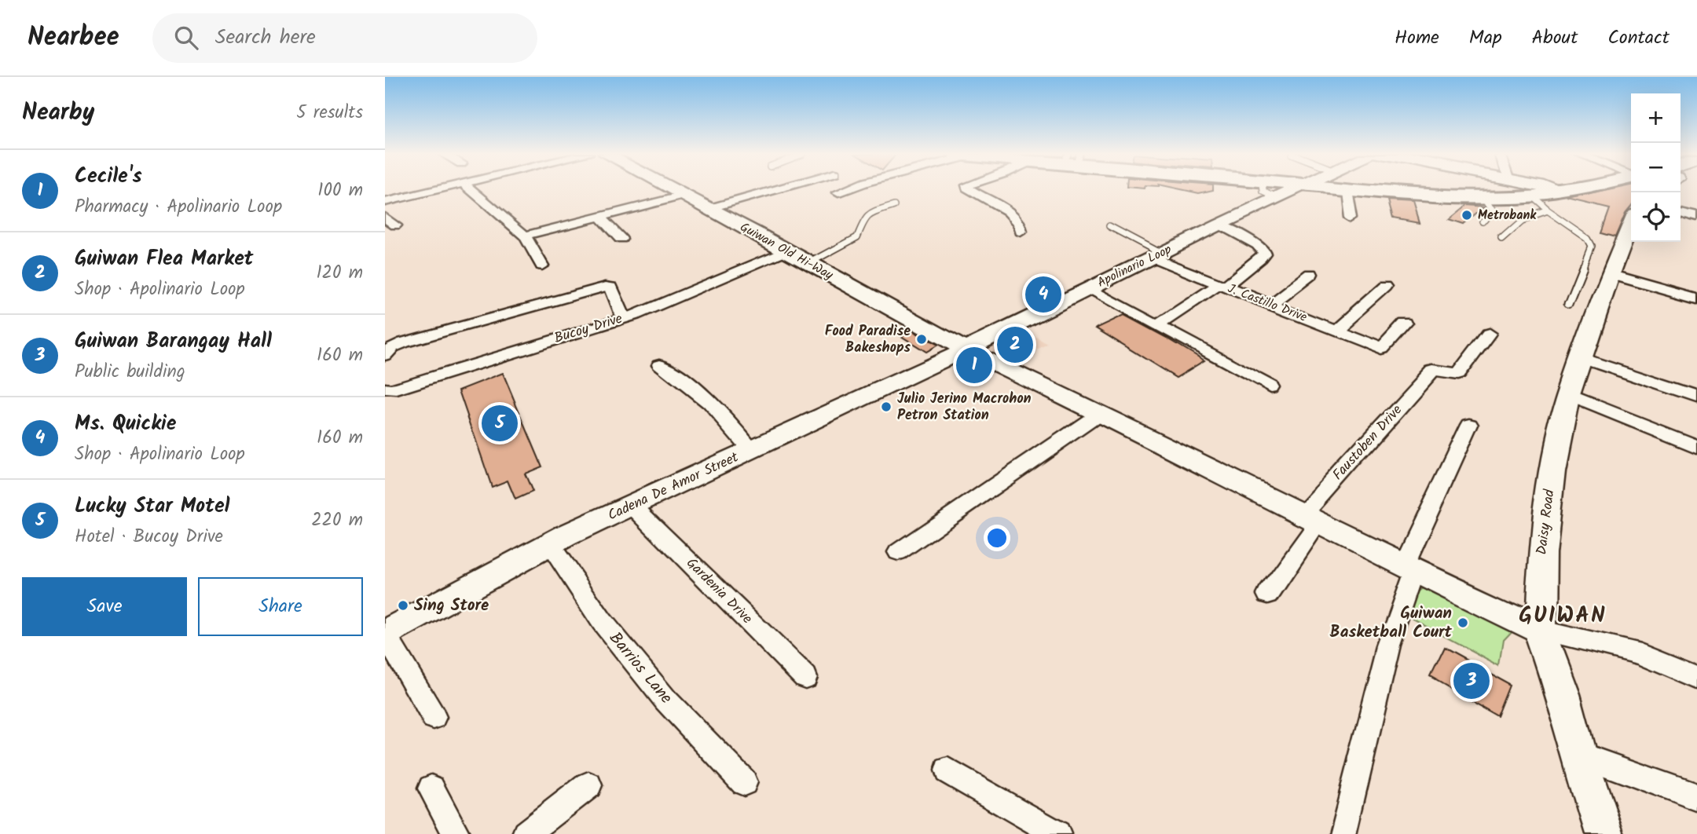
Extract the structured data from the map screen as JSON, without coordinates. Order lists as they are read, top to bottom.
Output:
{
  "streets": {
    "street": [
      "Guiwan Old Hi-Way",
      "Apolinario Loop",
      "J. Castillo Drive",
      "Bucoy Drive",
      "Faustoben Drive",
      "Cadena De Amor Street",
      "Daisy Road",
      "Gardenia Drive",
      "Barrios Lane"
    ]
  },
  "crossings": [
    ["Guiwan Old Hi-Way", "Apolinario Loop"],
    ["Guiwan Old Hi-Way", "Bucoy Drive"],
    ["Guiwan Old Hi-Way", "Faustoben Drive"],
    ["Guiwan Old Hi-Way", "Cadena De Amor Street"],
    ["Guiwan Old Hi-Way", "Daisy Road"],
    ["Apolinario Loop", "J. Castillo Drive"],
    ["Apolinario Loop", "Cadena De Amor Street"],
    ["Cadena De Amor Street", "Gardenia Drive"],
    ["Cadena De Amor Street", "Barrios Lane"]
  ],
  "districts": ["GUIWAN"],
  "places": [
    "Metrobank",
    "Food Paradise Bakeshops",
    "Julio Jerino Macrohon Petron Station",
    "Sing Store",
    "Guiwan Basketball Court"
  ],
  "page": {
    "header": "Nearbee",
    "search": "Search here",
    "nav": [
      "Home",
      "Map",
      "About",
      "Contact"
    ],
    "heading": ["Nearby", "5 results"],
    "map_buttons": ["+", "−"],
    "list": [
      {
        "mark": "1",
        "name": "Cecile's",
        "note": "Pharmacy · Apolinario Loop",
        "value": "100 m"
      },
      {
        "mark": "2",
        "name": "Guiwan Flea Market",
        "note": "Shop · Apolinario Loop",
        "value": "120 m"
      },
      {
        "mark": "3",
        "name": "Guiwan Barangay Hall",
        "note": "Public building",
        "value": "160 m"
      },
      {
        "mark": "4",
        "name": "Ms. Quickie",
        "note": "Shop · Apolinario Loop",
        "value": "160 m"
      },
      {
        "mark": "5",
        "name": "Lucky Star Motel",
        "note": "Hotel · Bucoy Drive",
        "value": "220 m"
      }
    ],
    "pins": [
      "4",
      "2",
      "1",
      "5",
      "3"
    ],
    "buttons": ["Save", "Share"]
  }
}
